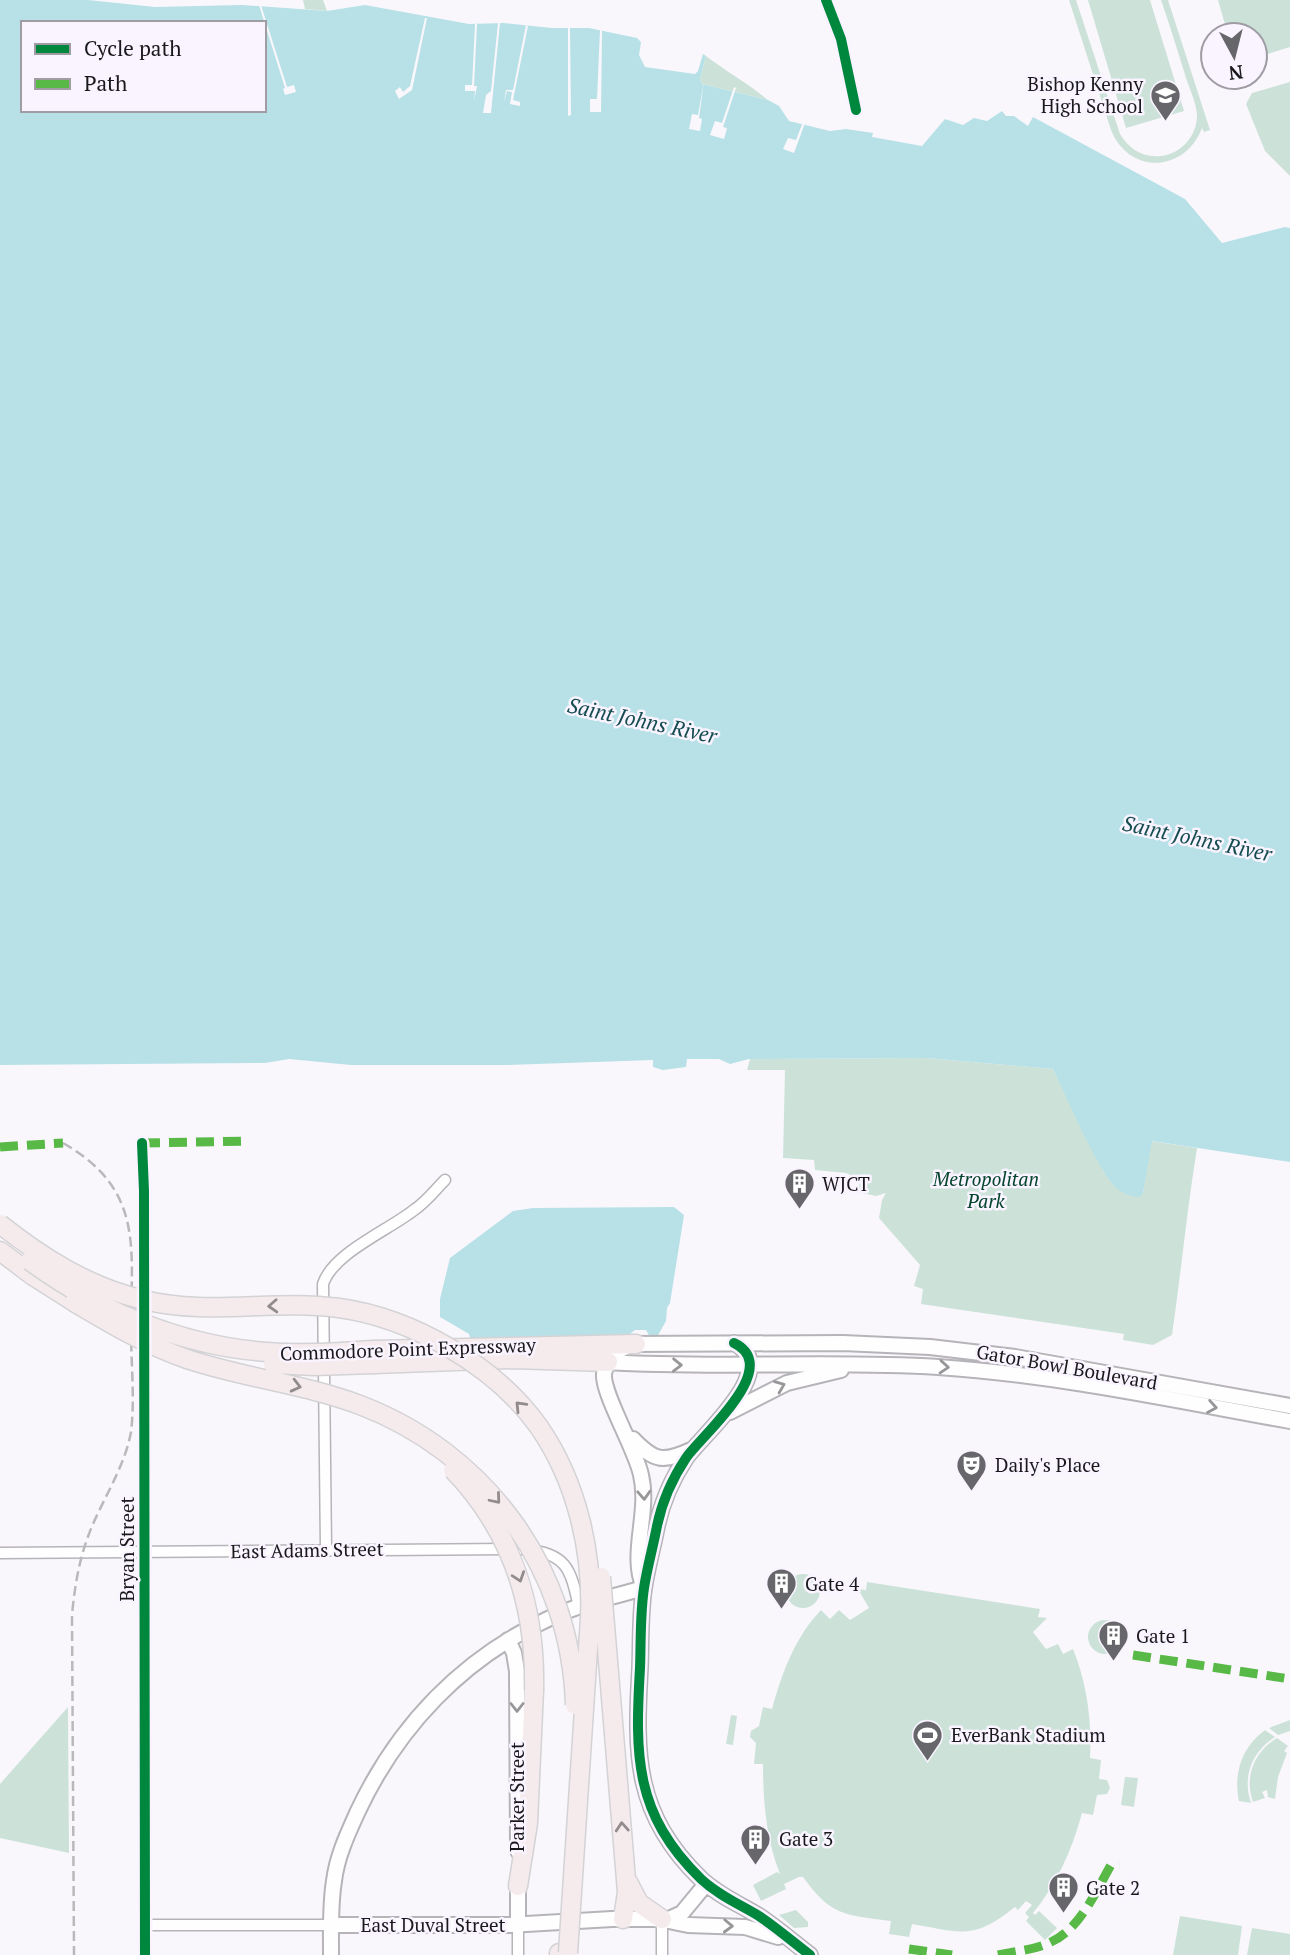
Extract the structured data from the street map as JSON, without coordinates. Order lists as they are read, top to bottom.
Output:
{
  "streets": {
    "highway": ["Commodore Point Expressway"],
    "street": [
      "Gator Bowl Boulevard",
      "Bryan Street",
      "East Adams Street",
      "Parker Street",
      "East Duval Street"
    ]
  },
  "crossings": [
    ["Commodore Point Expressway", "Gator Bowl Boulevard"],
    ["Bryan Street", "East Adams Street"],
    ["Bryan Street", "East Duval Street"],
    ["Parker Street", "East Duval Street"]
  ],
  "water": ["Saint Johns River"],
  "parks": ["Metropolitan Park"],
  "places": {
    "school or university": ["Bishop Kenny High School"],
    "building": [
      "WJCT",
      "Gate 4",
      "Gate 1",
      "Gate 3",
      "Gate 2"
    ],
    "theatre": ["Daily's Place"],
    "sports": ["EverBank Stadium"]
  },
  "legend": ["Cycle path", "Path"],
  "north": "bottom"
}
